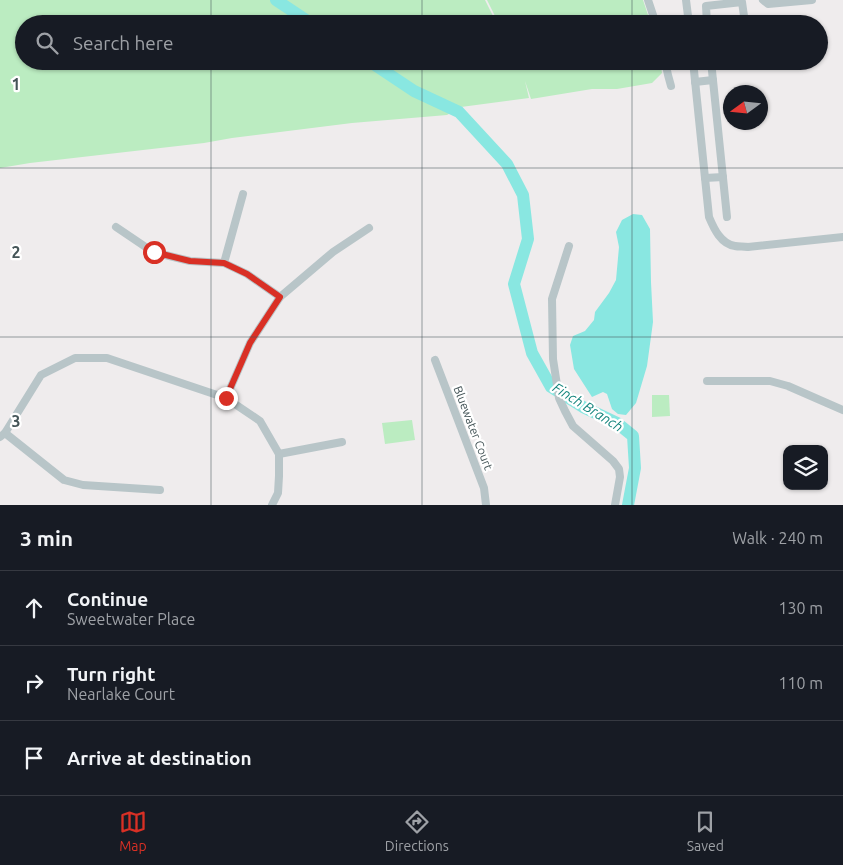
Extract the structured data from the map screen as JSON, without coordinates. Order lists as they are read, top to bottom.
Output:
{
  "streets": {
    "street": ["Bluewater Court"]
  },
  "water": ["Finch Branch"],
  "north": "left",
  "page": {
    "search": "Search here",
    "heading": ["3 min", "Walk · 240 m"],
    "list": [
      ["Continue", "Sweetwater Place", "130 m"],
      ["Turn right", "Nearlake Court", "110 m"],
      "Arrive at destination"
    ],
    "nav": ["Map", "Directions", "Saved"]
  },
  "grid": {
    "rows": ["1", "2", "3"]
  }
}
